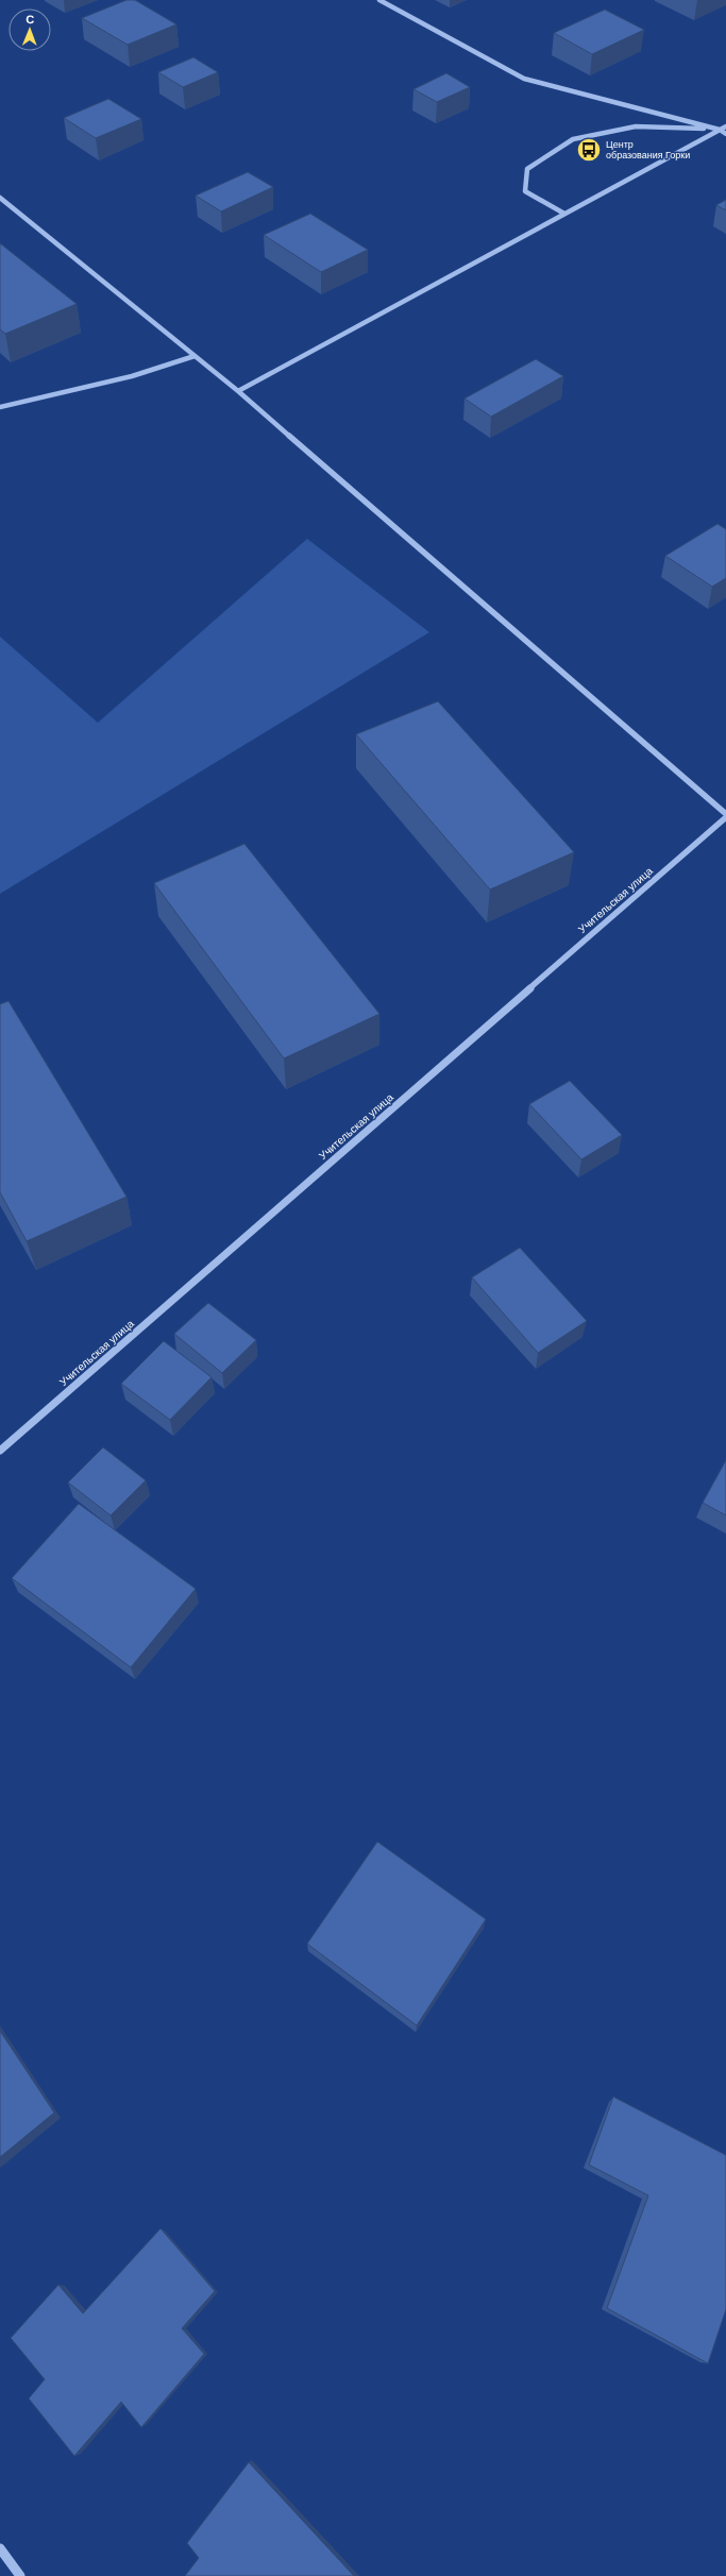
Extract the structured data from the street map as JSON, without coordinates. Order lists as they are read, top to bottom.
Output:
{
  "streets": {
    "street": ["Учительская улица"]
  },
  "places": {
    "bus stop": ["Центр образования Горки"]
  },
  "north": "top"
}
